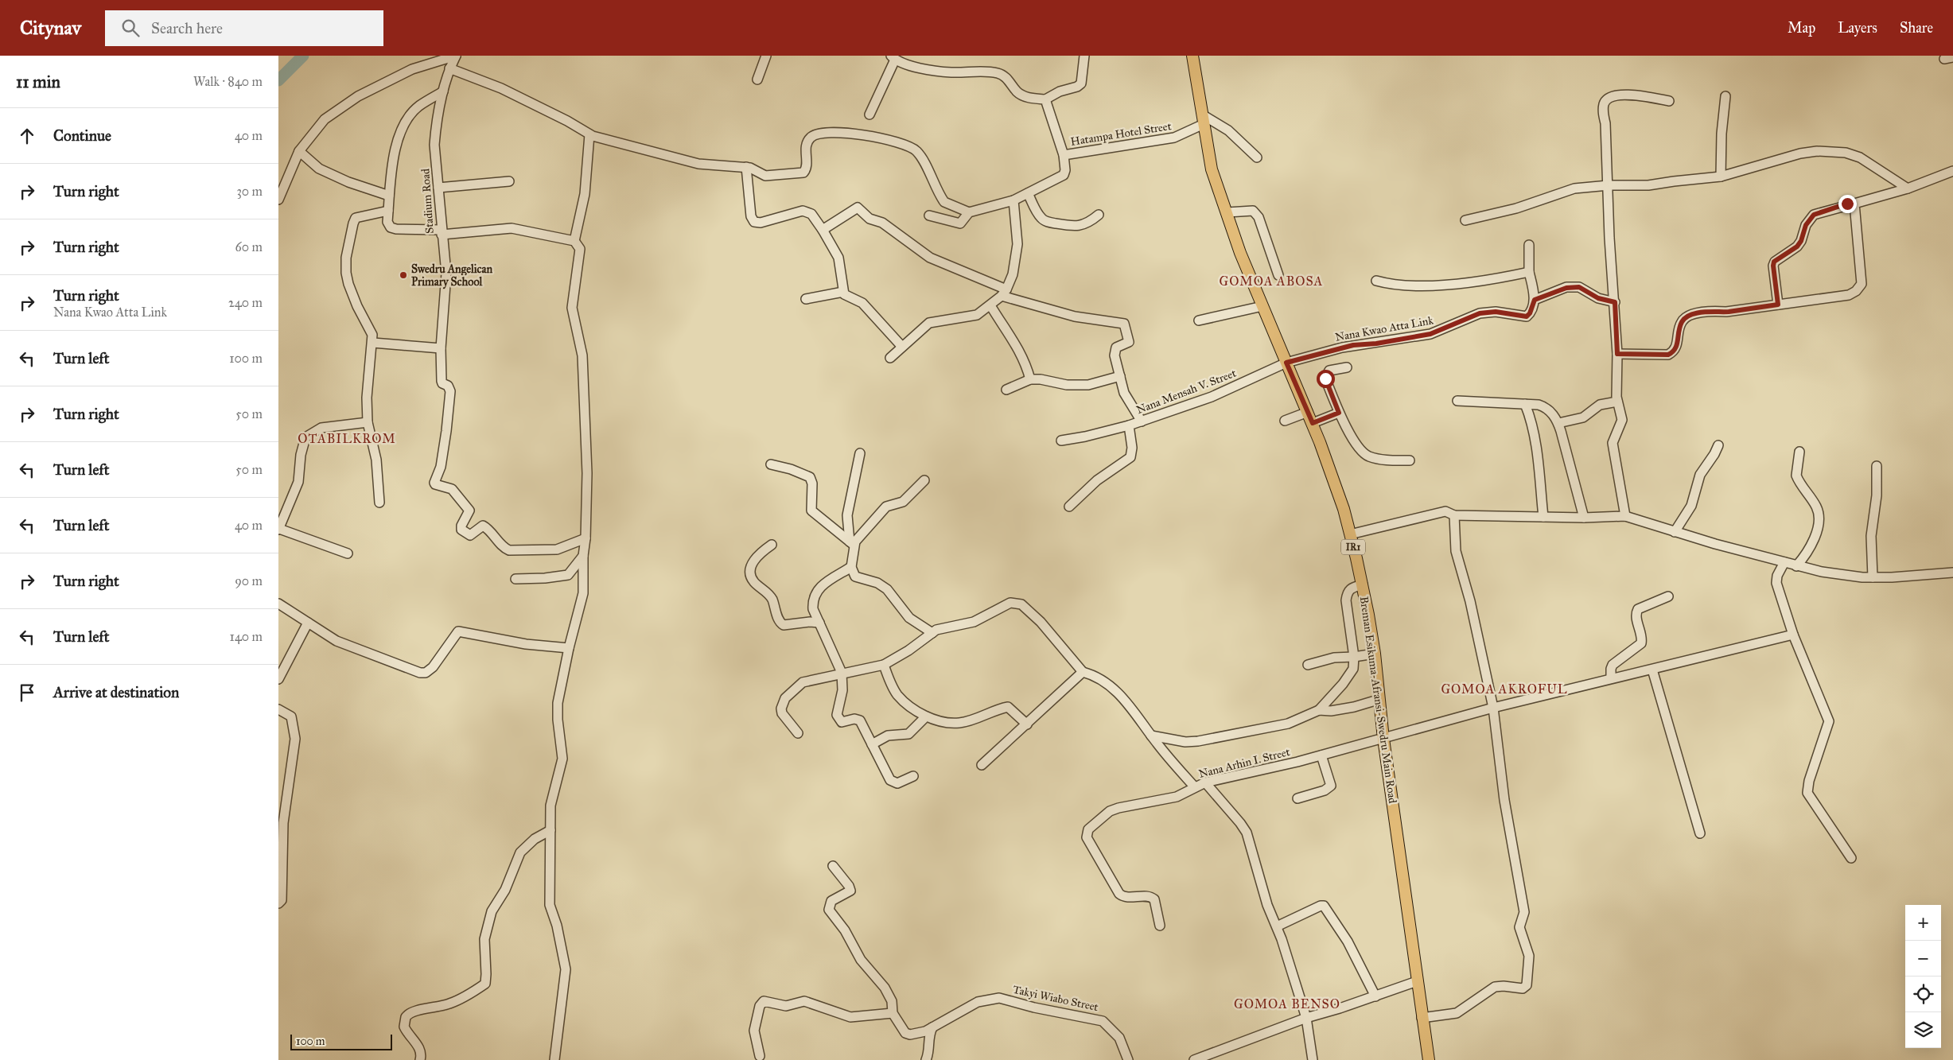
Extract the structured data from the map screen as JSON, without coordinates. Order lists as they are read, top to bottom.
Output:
{
  "streets": {
    "main road": ["IR1", "Breman Esikuma-Afransi-Swedru Main Road"],
    "street": [
      "Hatampa Hotel Street",
      "Stadium Road",
      "Nana Kwao Atta Link",
      "Nana Mensah V. Street",
      "Nana Arhin I. Street",
      "Takyi Wiabo Street"
    ]
  },
  "crossings": [
    ["Hatampa Hotel Street", "Breman Esikuma-Afransi-Swedru Main Road"],
    ["Nana Kwao Atta Link", "Nana Mensah V. Street"],
    ["Nana Kwao Atta Link", "Breman Esikuma-Afransi-Swedru Main Road"],
    ["Nana Mensah V. Street", "Breman Esikuma-Afransi-Swedru Main Road"],
    ["Breman Esikuma-Afransi-Swedru Main Road", "Nana Arhin I. Street"]
  ],
  "districts": [
    "GOMOA ABOSA",
    "OTABILKROM",
    "GOMOA AKROFUL",
    "GOMOA BENSO"
  ],
  "places": ["Swedru Angelican Primary School"],
  "scale_bar": "100 m",
  "page": {
    "header": "Citynav",
    "search": "Search here",
    "nav": ["Map", "Layers", "Share"],
    "heading": ["11 min", "Walk · 840 m"],
    "list": [
      ["Continue", "40 m"],
      ["Turn right", "30 m"],
      ["Turn right", "60 m"],
      ["Turn right", "Nana Kwao Atta Link", "240 m"],
      ["Turn left", "100 m"],
      ["Turn right", "50 m"],
      ["Turn left", "50 m"],
      ["Turn left", "40 m"],
      ["Turn right", "90 m"],
      ["Turn left", "140 m"],
      "Arrive at destination"
    ],
    "map_buttons": ["+", "−"],
    "scale": "100 m"
  }
}
